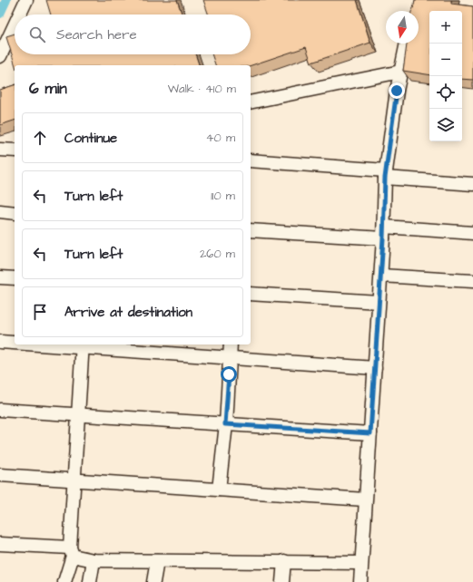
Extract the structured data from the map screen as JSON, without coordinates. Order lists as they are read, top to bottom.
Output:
{
  "north": "bottom",
  "page": {
    "map_buttons": ["+", "−"],
    "search": "Search here",
    "heading": ["6 min", "Walk · 410 m"],
    "list": [
      ["Continue", "40 m"],
      ["Turn left", "110 m"],
      ["Turn left", "260 m"],
      "Arrive at destination"
    ]
  }
}
